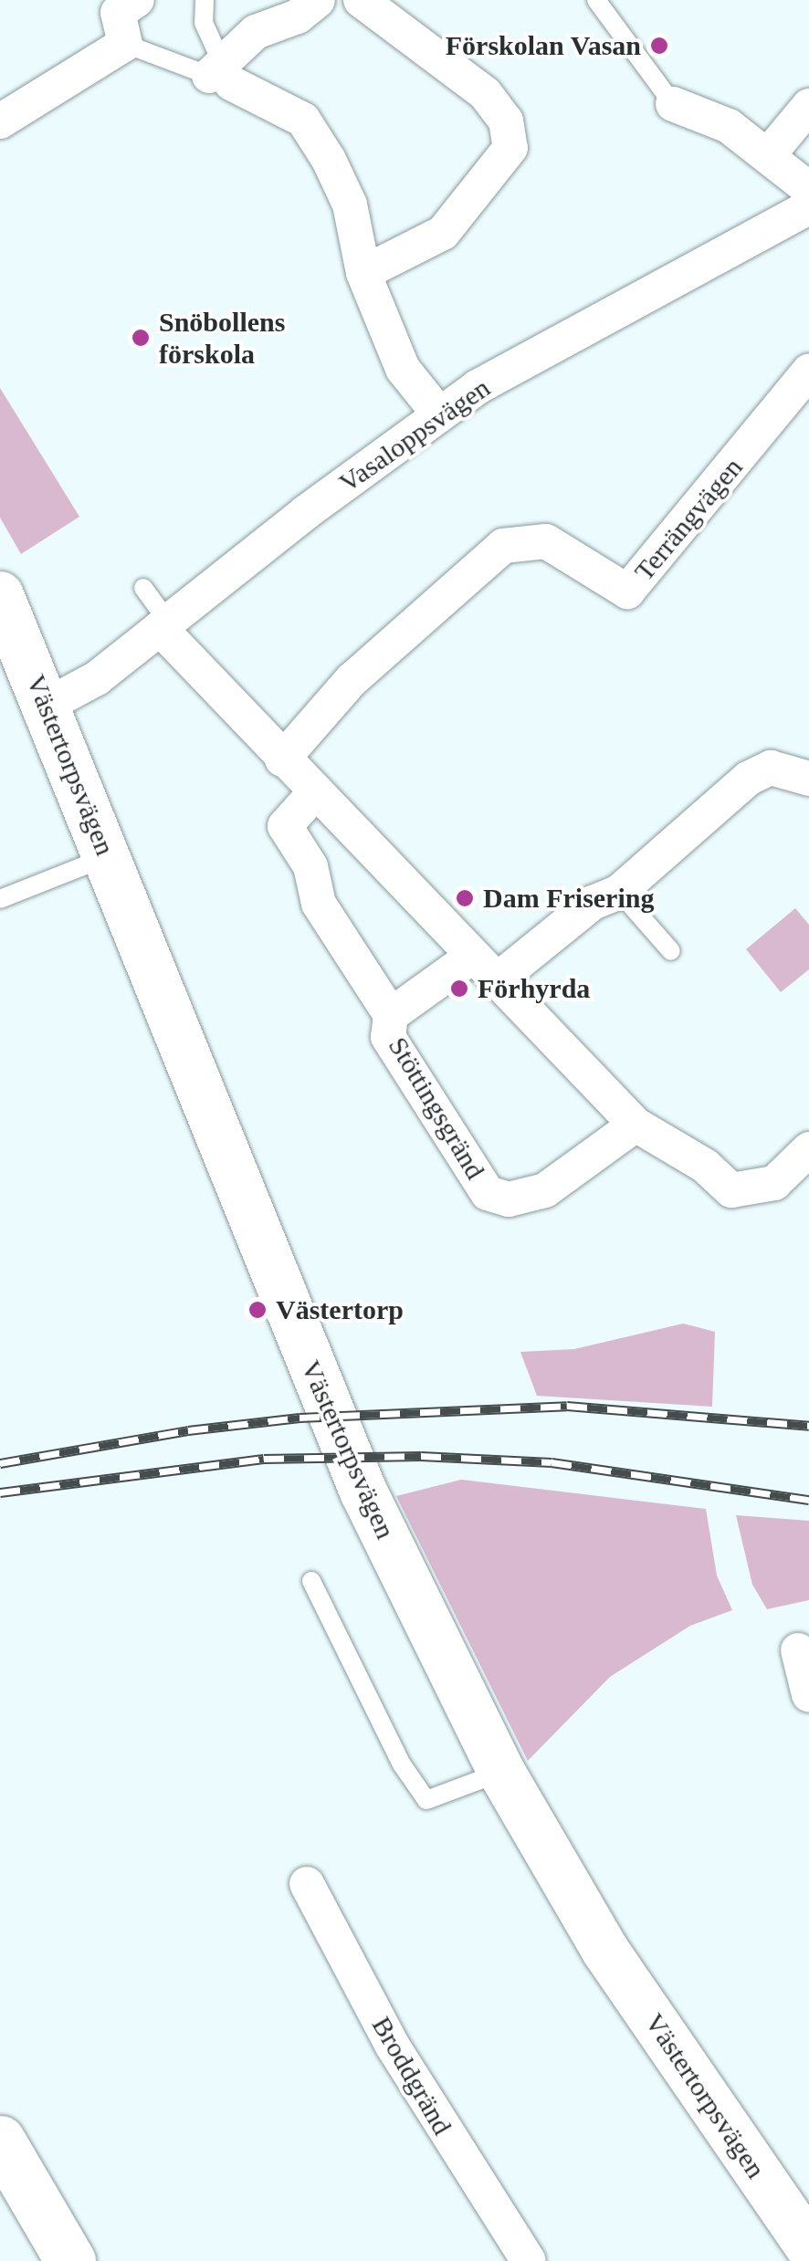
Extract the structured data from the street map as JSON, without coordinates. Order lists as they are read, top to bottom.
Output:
{
  "streets": {
    "street": [
      "Vasaloppsvägen",
      "Terrängvägen",
      "Västertorpsvägen",
      "Stöttingsgränd",
      "Broddgränd"
    ]
  },
  "crossings": [
    ["Vasaloppsvägen", "Västertorpsvägen"]
  ],
  "places": [
    "Förskolan Vasan",
    "Snöbollens förskola",
    "Dam Frisering",
    "Förhyrda",
    "Västertorp"
  ]
}
